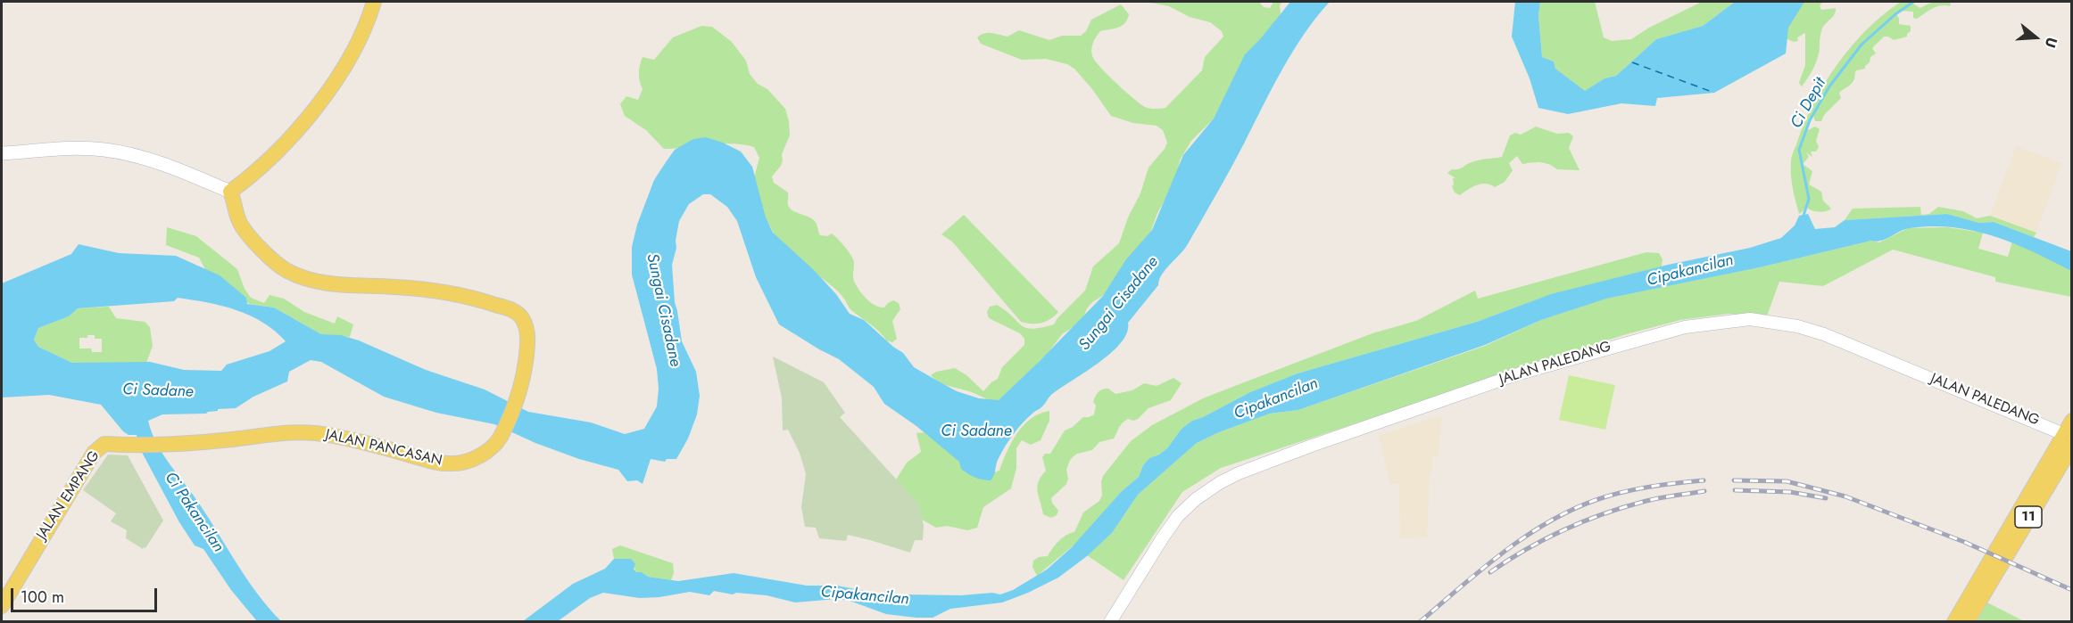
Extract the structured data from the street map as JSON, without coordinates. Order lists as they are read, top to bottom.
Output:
{
  "streets": {
    "main road": ["JALAN PANCASAN", "JALAN EMPANG", "11"],
    "street": ["JALAN PALEDANG"]
  },
  "crossings": [
    ["JALAN PANCASAN", "JALAN EMPANG"]
  ],
  "water": [
    "Ci Depit",
    "Cipakancilan",
    "Sungai Cisadane",
    "Ci Sadane",
    "Ci Pakancilan"
  ],
  "scale_bar": "100 m",
  "north": "right"
}
